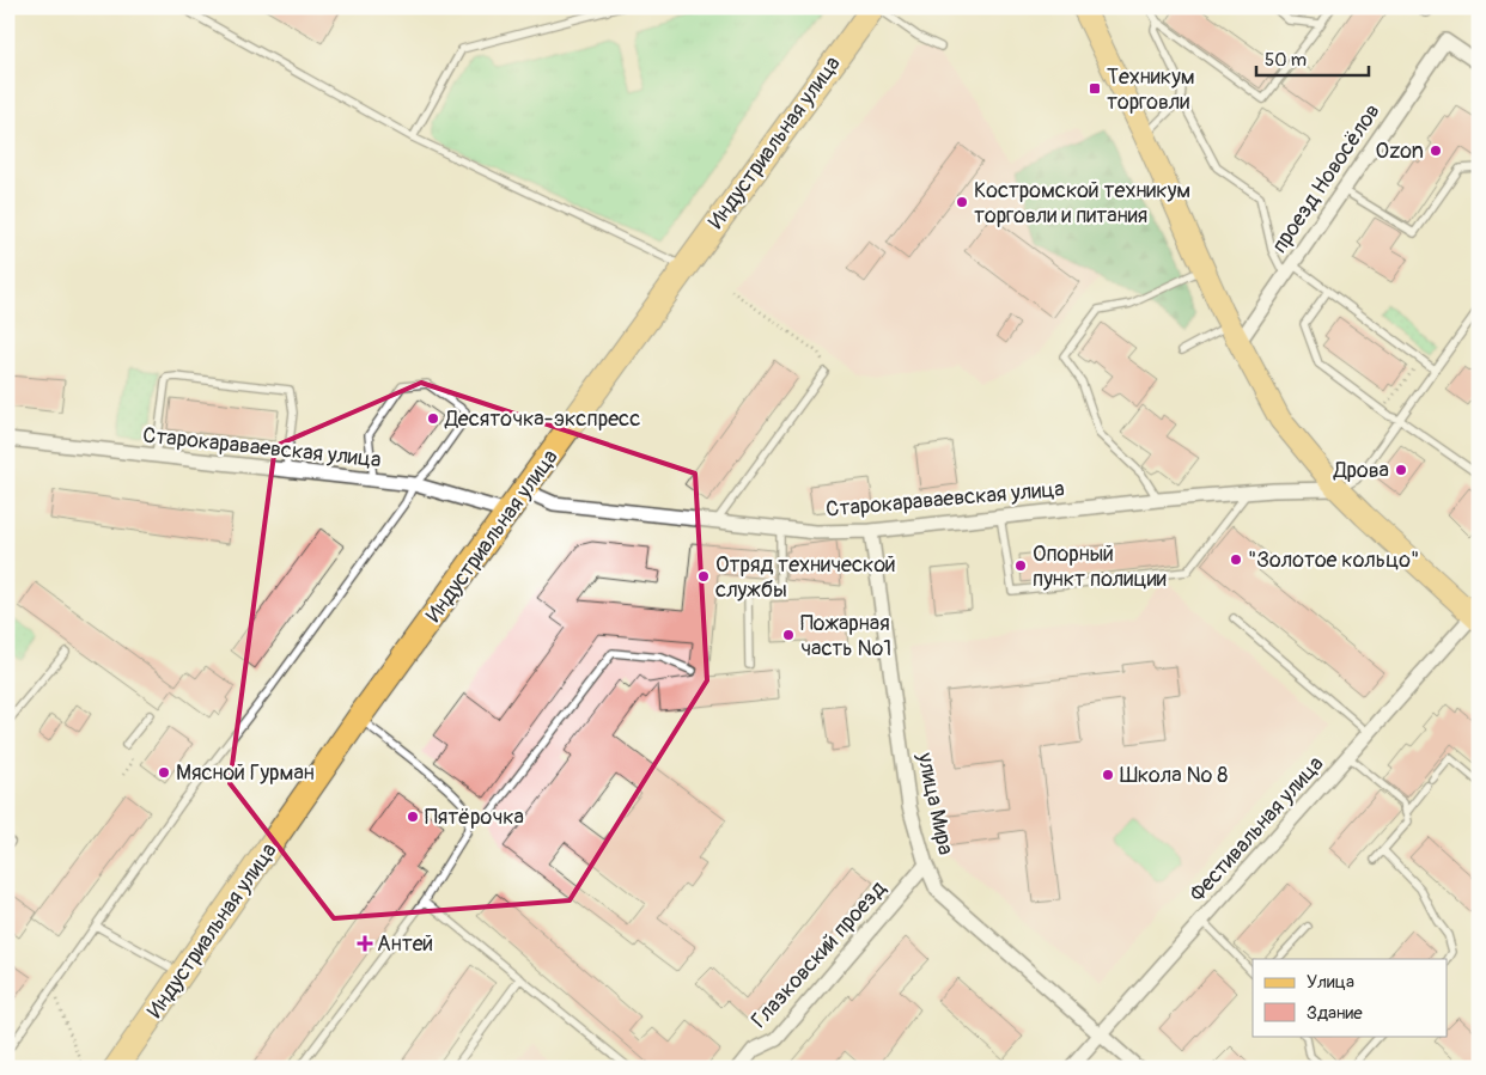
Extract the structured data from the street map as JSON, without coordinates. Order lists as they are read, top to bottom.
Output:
{
  "streets": {
    "highway": ["Индустриальная улица"],
    "street": [
      "проезд Новосёлов",
      "Старокараваевская улица",
      "улица Мира",
      "Фестивальная улица",
      "Глазковский проезд"
    ]
  },
  "crossings": [
    ["Индустриальная улица", "Старокараваевская улица"],
    ["Старокараваевская улица", "улица Мира"],
    ["улица Мира", "Фестивальная улица"],
    ["улица Мира", "Глазковский проезд"]
  ],
  "places": {
    "transit": ["Техникум торговли"],
    "other": [
      "Ozon",
      "Костромской техникум торговли и питания",
      "Десяточка-экспресс",
      "Дрова",
      "\"Золотое кольцо\"",
      "Опорный пункт полиции",
      "Отряд технической службы",
      "Пожарная часть №1",
      "Мясной Гурман",
      "Школа № 8",
      "Пятёрочка"
    ],
    "health": ["Антей"]
  },
  "legend": ["Улица", "Здание"],
  "scale_bar": "50 m"
}
